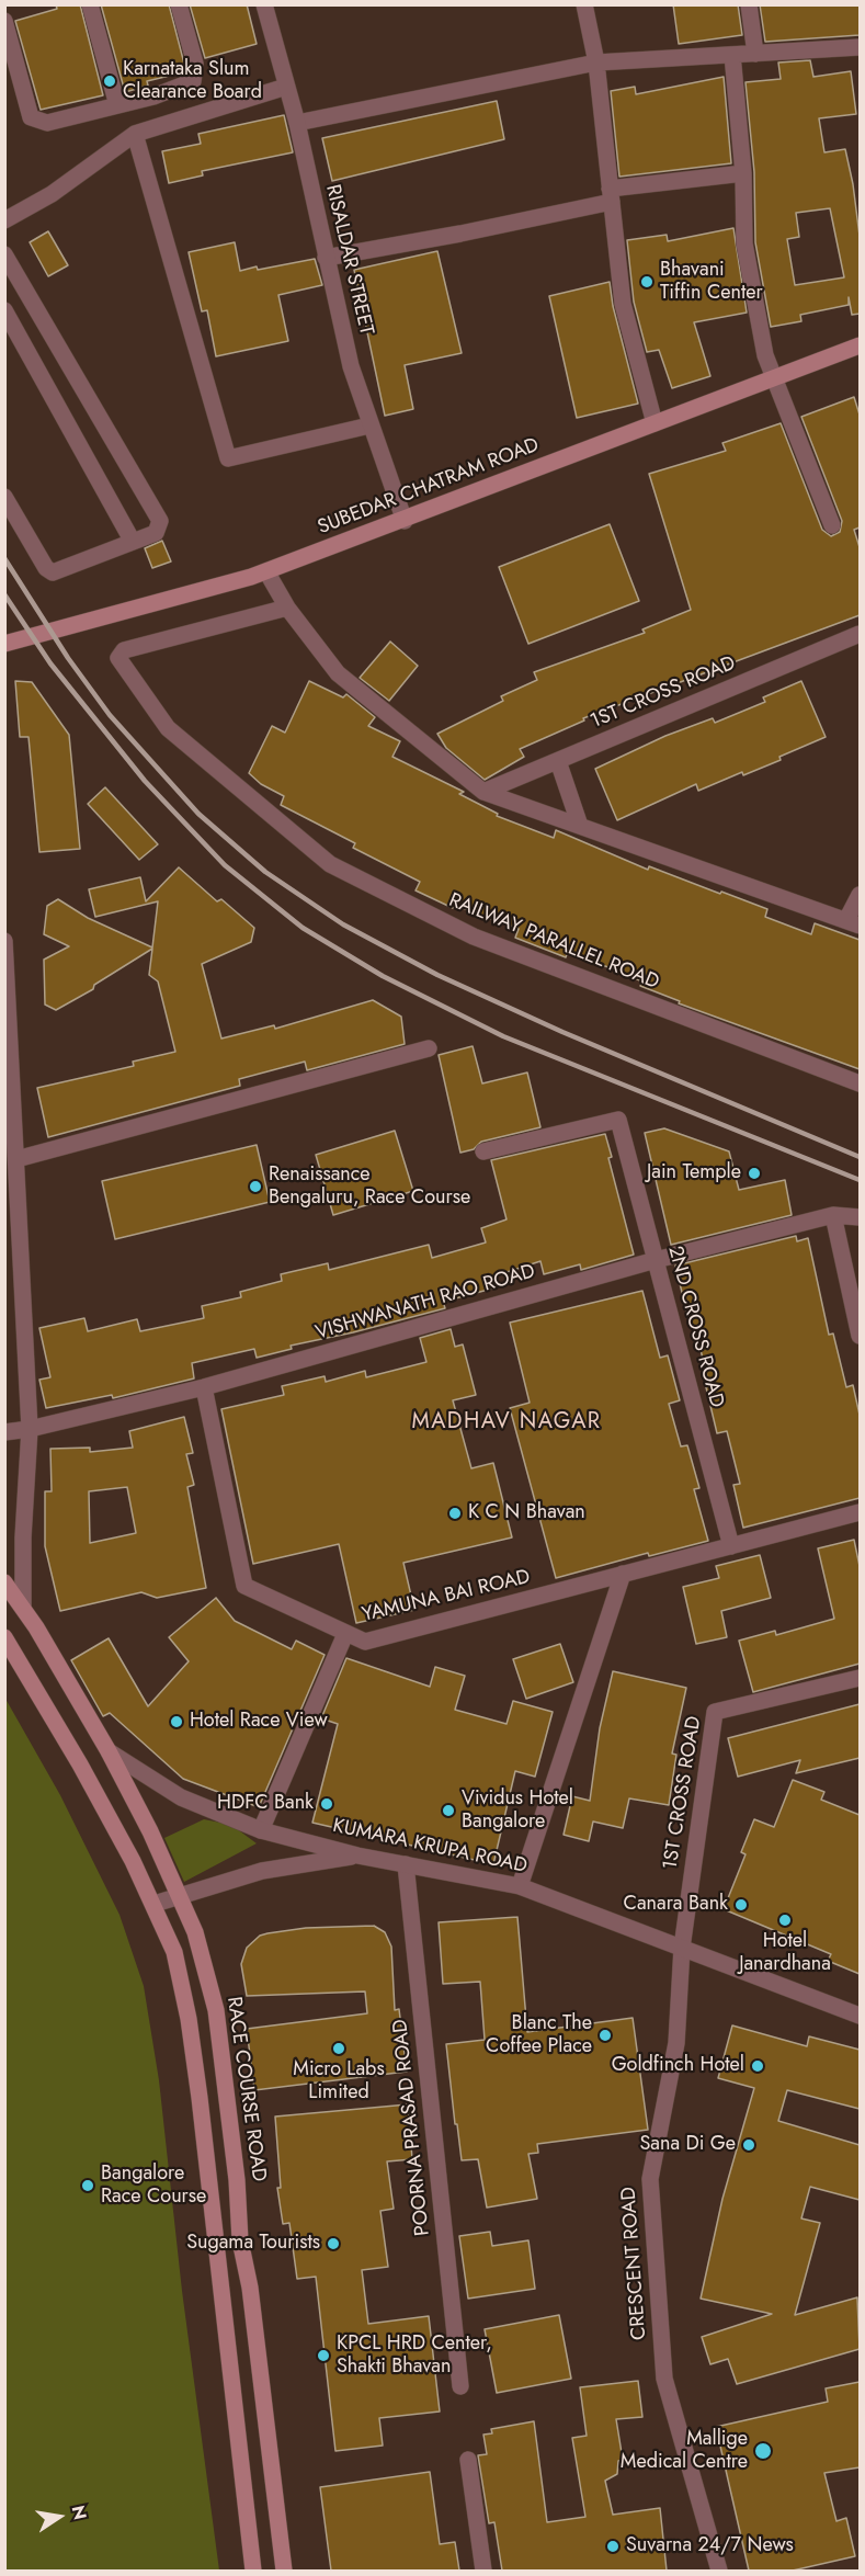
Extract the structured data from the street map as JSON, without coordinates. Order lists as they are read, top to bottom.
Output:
{
  "streets": {
    "main road": ["SUBEDAR CHATRAM ROAD", "RACE COURSE ROAD"],
    "street": [
      "RISALDAR STREET",
      "1ST CROSS ROAD",
      "RAILWAY PARALLEL ROAD",
      "VISHWANATH RAO ROAD",
      "2ND CROSS ROAD",
      "YAMUNA BAI ROAD",
      "KUMARA KRUPA ROAD",
      "POORNA PRASAD ROAD",
      "CRESCENT ROAD"
    ]
  },
  "crossings": [
    ["RISALDAR STREET", "SUBEDAR CHATRAM ROAD"],
    ["1ST CROSS ROAD", "KUMARA KRUPA ROAD"],
    ["1ST CROSS ROAD", "CRESCENT ROAD"],
    ["VISHWANATH RAO ROAD", "2ND CROSS ROAD"],
    ["VISHWANATH RAO ROAD", "YAMUNA BAI ROAD"],
    ["2ND CROSS ROAD", "YAMUNA BAI ROAD"],
    ["KUMARA KRUPA ROAD", "RACE COURSE ROAD"],
    ["KUMARA KRUPA ROAD", "POORNA PRASAD ROAD"],
    ["KUMARA KRUPA ROAD", "CRESCENT ROAD"]
  ],
  "districts": ["MADHAV NAGAR"],
  "places": [
    "Karnataka Slum Clearance Board",
    "Bhavani Tiffin Center",
    "Jain Temple",
    "Renaissance Bengaluru, Race Course",
    "K C N Bhavan",
    "Hotel Race View",
    "HDFC Bank",
    "Vividus Hotel Bangalore",
    "Canara Bank",
    "Hotel Janardhana",
    "Blanc The Coffee Place",
    "Micro Labs Limited",
    "Goldfinch Hotel",
    "Sana Di Ge",
    "Bangalore Race Course",
    "Sugama Tourists",
    "KPCL HRD Center, Shakti Bhavan",
    "Mallige Medical Centre",
    "Suvarna 24/7 News"
  ],
  "north": "right"
}
